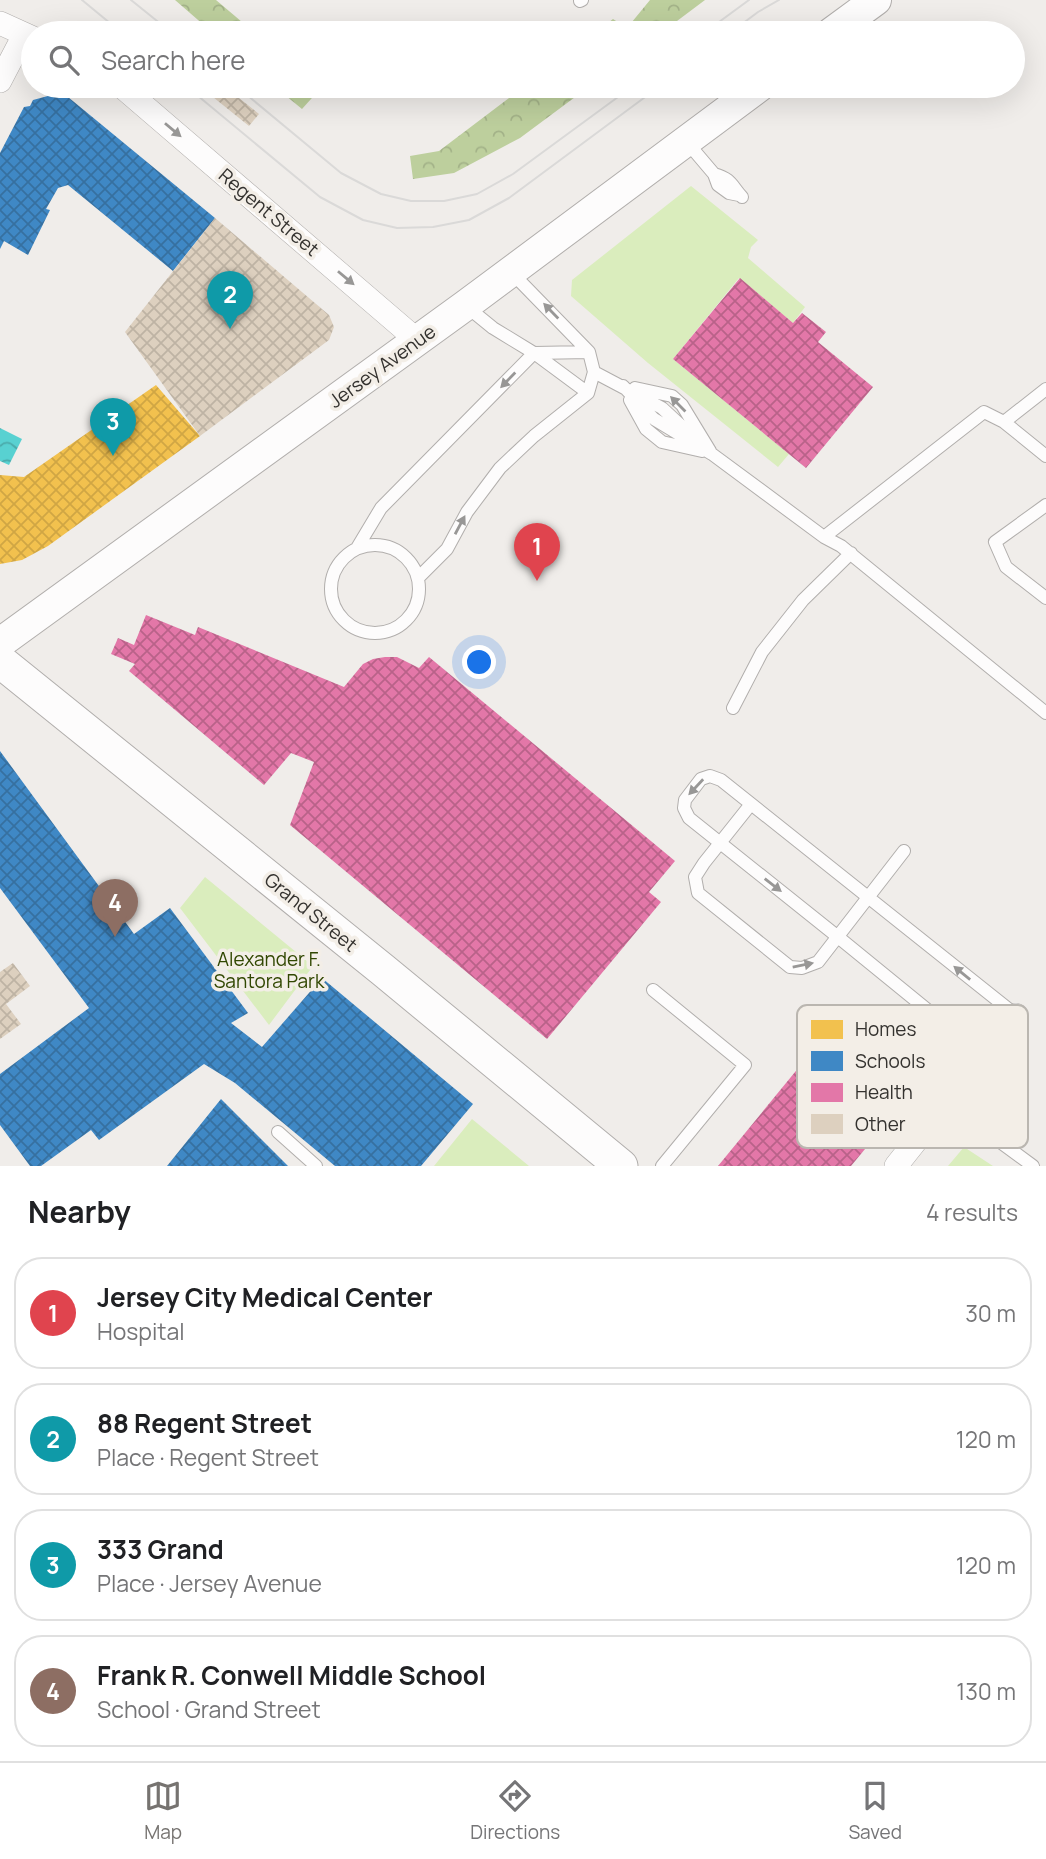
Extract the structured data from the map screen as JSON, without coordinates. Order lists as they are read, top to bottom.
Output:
{
  "streets": {
    "main road": ["Grand Street"],
    "street": ["Regent Street", "Jersey Avenue"]
  },
  "crossings": [
    ["Regent Street", "Jersey Avenue"]
  ],
  "one_way": ["Regent Street"],
  "parks": ["Alexander F. Santora Park"],
  "legend": [
    "Homes",
    "Schools",
    "Health",
    "Other"
  ],
  "page": {
    "search": "Search here",
    "pins": [
      "2",
      "3",
      "1",
      "4"
    ],
    "heading": ["Nearby", "4 results"],
    "list": [
      {
        "mark": "1",
        "name": "Jersey City Medical Center",
        "note": "Hospital",
        "value": "30 m"
      },
      {
        "mark": "2",
        "name": "88 Regent Street",
        "note": "Place · Regent Street",
        "value": "120 m"
      },
      {
        "mark": "3",
        "name": "333 Grand",
        "note": "Place · Jersey Avenue",
        "value": "120 m"
      },
      {
        "mark": "4",
        "name": "Frank R. Conwell Middle School",
        "note": "School · Grand Street",
        "value": "130 m"
      }
    ],
    "nav": ["Map", "Directions", "Saved"]
  }
}
